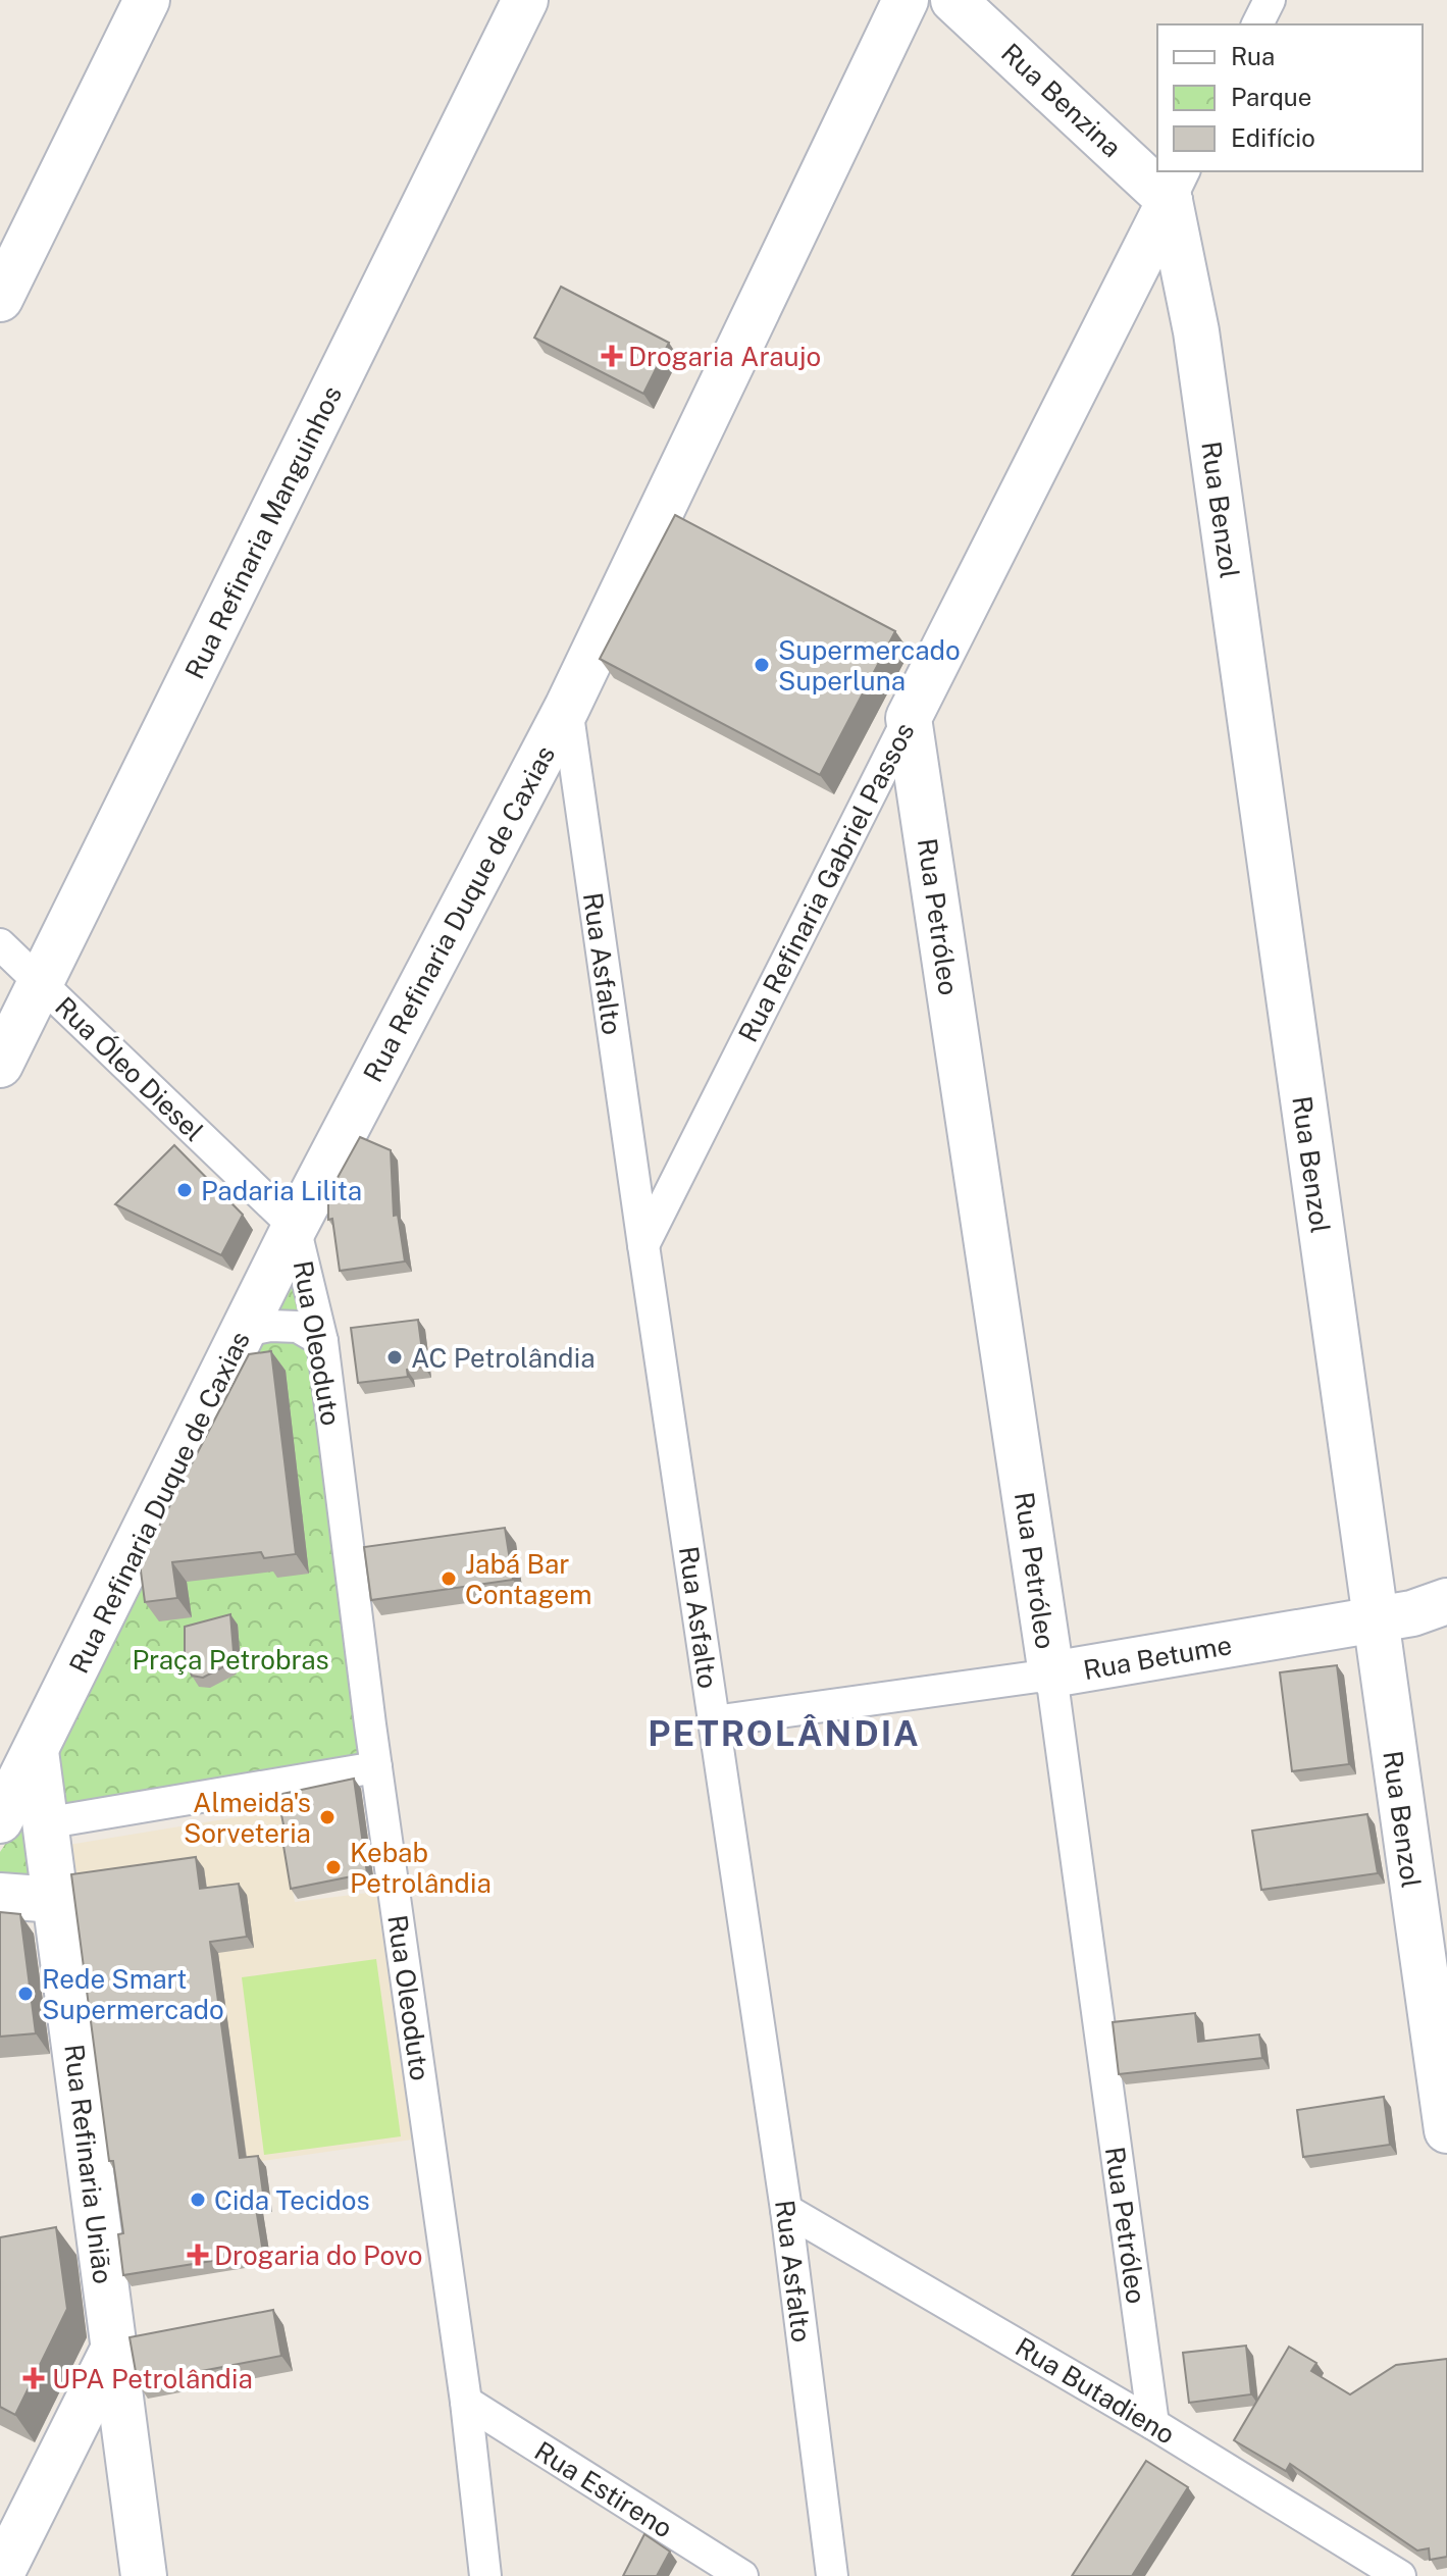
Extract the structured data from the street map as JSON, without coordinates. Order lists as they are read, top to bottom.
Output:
{
  "streets": {
    "street": [
      "Rua Benzina",
      "Rua Benzol",
      "Rua Refinaria Manguinhos",
      "Rua Refinaria Gabriel Passos",
      "Rua Refinaria Duque de Caxias",
      "Rua Petróleo",
      "Rua Asfalto",
      "Rua Óleo Diesel",
      "Rua Oleoduto",
      "Rua Betume",
      "Rua Refinaria União",
      "Rua Butadieno",
      "Rua Estireno"
    ]
  },
  "crossings": [
    ["Rua Benzina", "Rua Benzol"],
    ["Rua Benzina", "Rua Refinaria Gabriel Passos"],
    ["Rua Benzol", "Rua Refinaria Gabriel Passos"],
    ["Rua Benzol", "Rua Betume"],
    ["Rua Refinaria Manguinhos", "Rua Óleo Diesel"],
    ["Rua Refinaria Gabriel Passos", "Rua Petróleo"],
    ["Rua Refinaria Gabriel Passos", "Rua Asfalto"],
    ["Rua Refinaria Duque de Caxias", "Rua Asfalto"],
    ["Rua Refinaria Duque de Caxias", "Rua Óleo Diesel"],
    ["Rua Refinaria Duque de Caxias", "Rua Oleoduto"],
    ["Rua Refinaria Duque de Caxias", "Rua Refinaria União"],
    ["Rua Petróleo", "Rua Betume"],
    ["Rua Petróleo", "Rua Butadieno"],
    ["Rua Asfalto", "Rua Betume"],
    ["Rua Asfalto", "Rua Butadieno"],
    ["Rua Óleo Diesel", "Rua Oleoduto"],
    ["Rua Oleoduto", "Rua Estireno"]
  ],
  "districts": ["PETROLÂNDIA"],
  "parks": ["Praça Petrobras"],
  "places": {
    "health": ["Drogaria Araujo", "Drogaria do Povo", "UPA Petrolândia"],
    "other": [
      "Supermercado Superluna",
      "Padaria Lilita",
      "AC Petrolândia",
      "Jabá Bar Contagem",
      "Almeida's Sorveteria",
      "Kebab Petrolândia",
      "Rede Smart Supermercado",
      "Cida Tecidos"
    ]
  },
  "legend": ["Rua", "Parque", "Edifício"]
}
